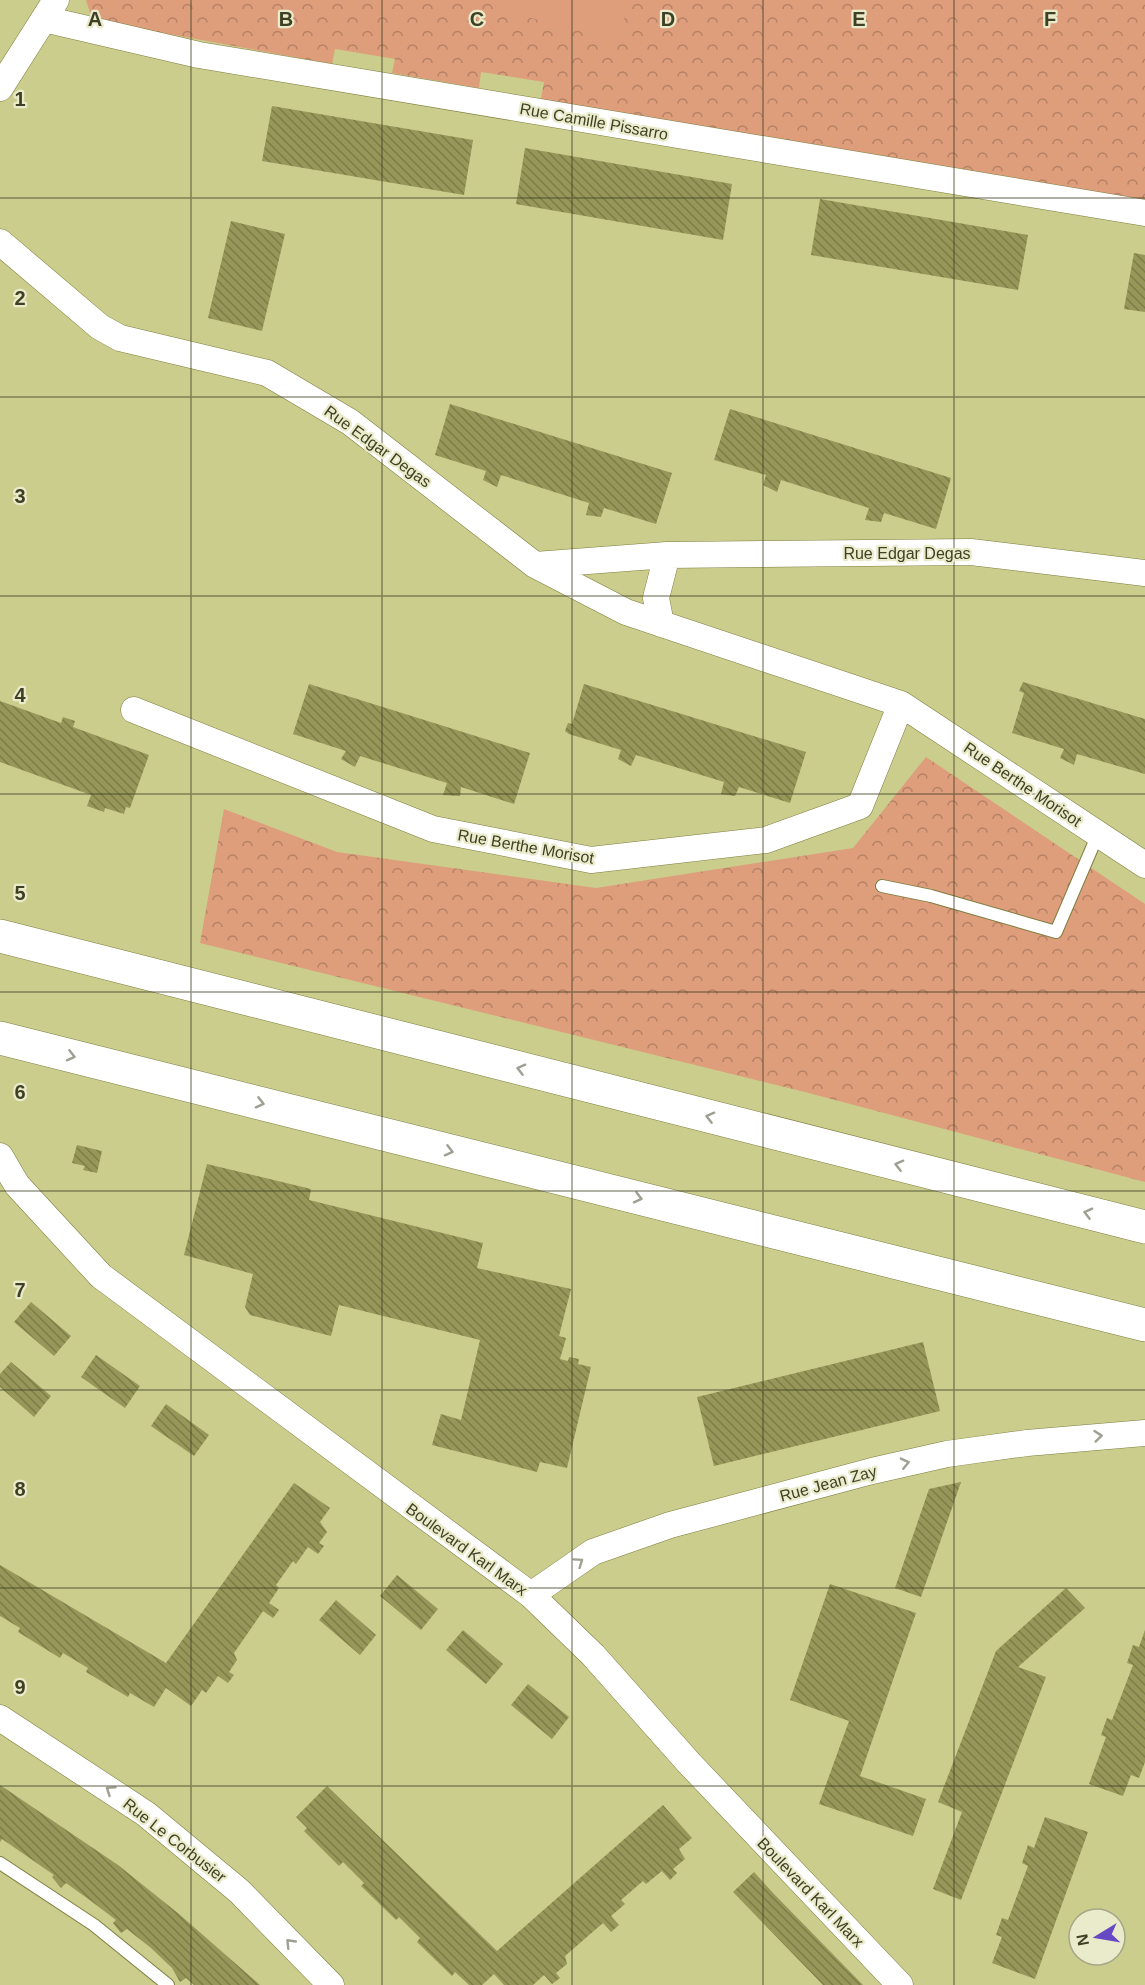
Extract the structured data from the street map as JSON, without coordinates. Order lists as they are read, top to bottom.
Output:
{
  "streets": {
    "street": [
      "Rue Camille Pissarro",
      "Rue Edgar Degas",
      "Rue Berthe Morisot",
      "Rue Jean Zay",
      "Boulevard Karl Marx",
      "Rue Le Corbusier"
    ]
  },
  "crossings": [
    ["Rue Edgar Degas", "Rue Berthe Morisot"],
    ["Rue Jean Zay", "Boulevard Karl Marx"]
  ],
  "one_way": ["Rue Jean Zay", "Rue Le Corbusier"],
  "north": "left",
  "grid": {
    "columns": [
      "A",
      "B",
      "C",
      "D",
      "E",
      "F"
    ],
    "rows": [
      "1",
      "2",
      "3",
      "4",
      "5",
      "6",
      "7",
      "8",
      "9"
    ]
  }
}
